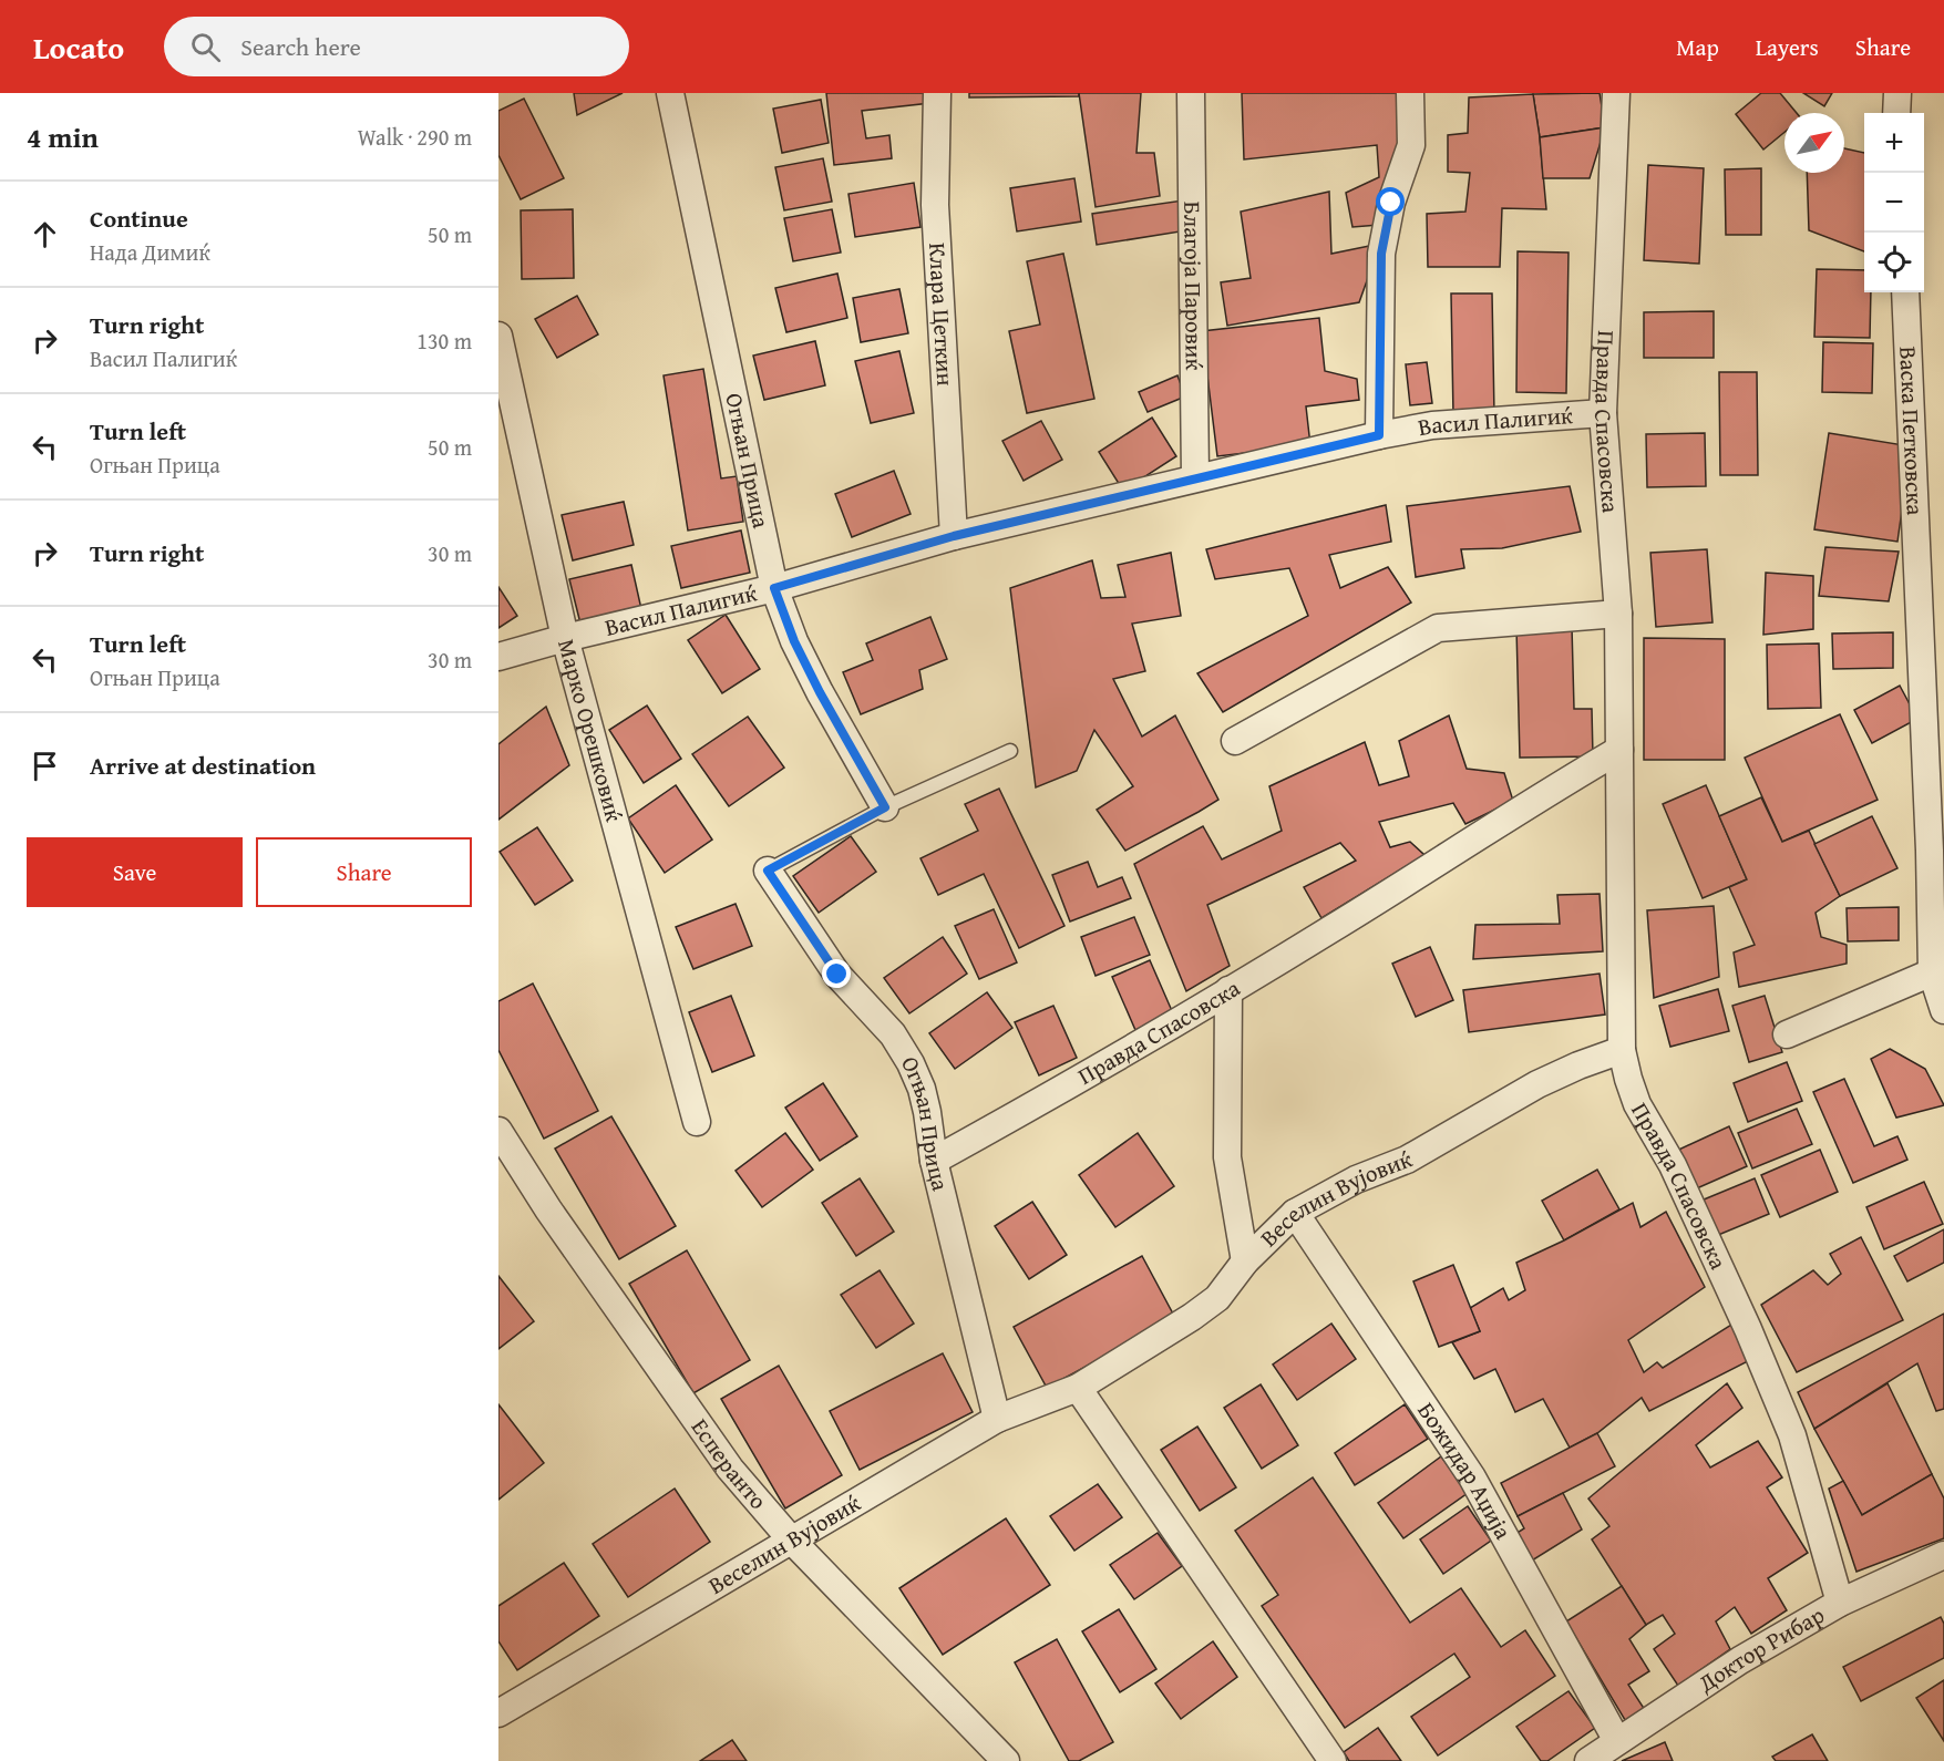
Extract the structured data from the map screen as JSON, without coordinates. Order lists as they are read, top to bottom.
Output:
{
  "streets": {
    "street": [
      "Благоја Паровиќ",
      "Клара Цеткин",
      "Правда Спасовска",
      "Васил Палигиќ",
      "Васка Петковска",
      "Огњан Прица",
      "Марко Орешковиќ",
      "Веселин Вујовиќ",
      "Есперанто",
      "Божидар Аџија",
      "Доктор Рибар"
    ]
  },
  "crossings": [
    ["Благоја Паровиќ", "Васил Палигиќ"],
    ["Клара Цеткин", "Васил Палигиќ"],
    ["Правда Спасовска", "Васил Палигиќ"],
    ["Правда Спасовска", "Огњан Прица"],
    ["Правда Спасовска", "Веселин Вујовиќ"],
    ["Правда Спасовска", "Доктор Рибар"],
    ["Васил Палигиќ", "Огњан Прица"],
    ["Васил Палигиќ", "Марко Орешковиќ"],
    ["Огњан Прица", "Веселин Вујовиќ"],
    ["Веселин Вујовиќ", "Есперанто"],
    ["Веселин Вујовиќ", "Божидар Аџија"],
    ["Божидар Аџија", "Доктор Рибар"]
  ],
  "north": "top right",
  "page": {
    "header": "Locato",
    "search": "Search here",
    "nav": ["Map", "Layers", "Share"],
    "heading": ["4 min", "Walk · 290 m"],
    "map_buttons": ["+", "−"],
    "list": [
      ["Continue", "Нада Димиќ", "50 m"],
      ["Turn right", "Васил Палигиќ", "130 m"],
      ["Turn left", "Огњан Прица", "50 m"],
      ["Turn right", "30 m"],
      ["Turn left", "Огњан Прица", "30 m"],
      "Arrive at destination"
    ],
    "buttons": ["Save", "Share"]
  }
}
